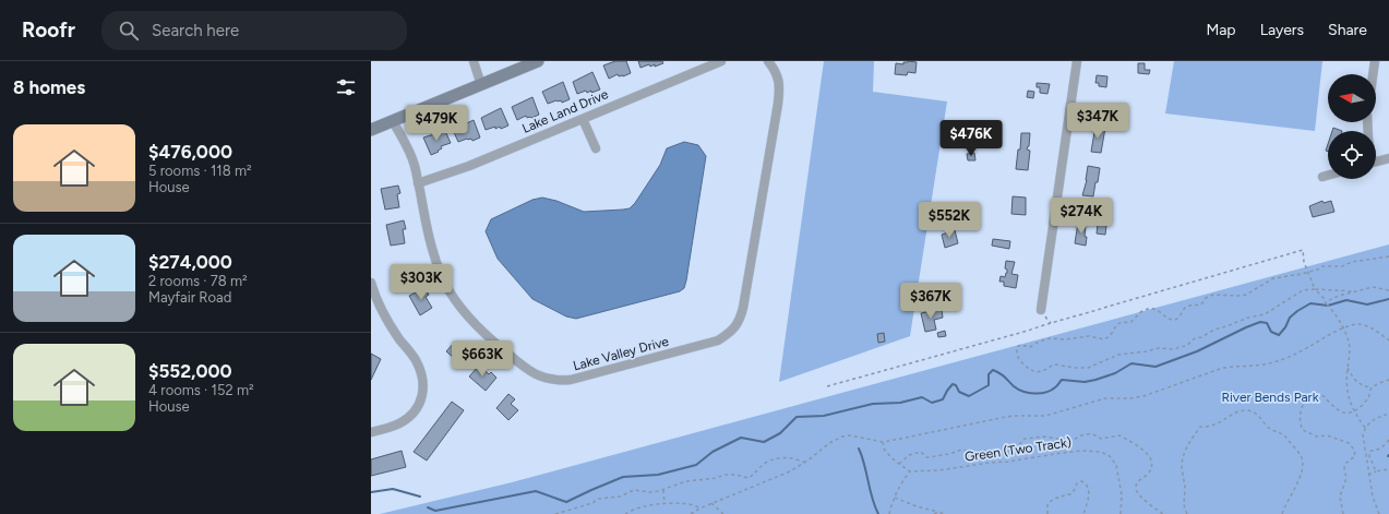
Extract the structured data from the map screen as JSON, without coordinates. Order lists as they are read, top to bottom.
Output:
{
  "streets": {
    "street": ["Lake Land Drive", "Lake Valley Drive"],
    "path": ["Green (Two Track)"]
  },
  "crossings": [
    ["Lake Land Drive", "Lake Valley Drive"]
  ],
  "parks": ["River Bends Park"],
  "north": "left",
  "page": {
    "header": "Roofr",
    "search": "Search here",
    "nav": ["Map", "Layers", "Share"],
    "heading": "8 homes",
    "price": [
      "$347K",
      "$479K",
      "$476K",
      "$274K",
      "$552K",
      "$303K",
      "$367K",
      "$663K"
    ],
    "list": [
      {
        "name": "$476,000",
        "note": "5 rooms · 118 m² · House"
      },
      {
        "name": "$274,000",
        "note": "2 rooms · 78 m² · Mayfair Road"
      },
      {
        "name": "$552,000",
        "note": "4 rooms · 152 m² · House"
      }
    ]
  }
}
